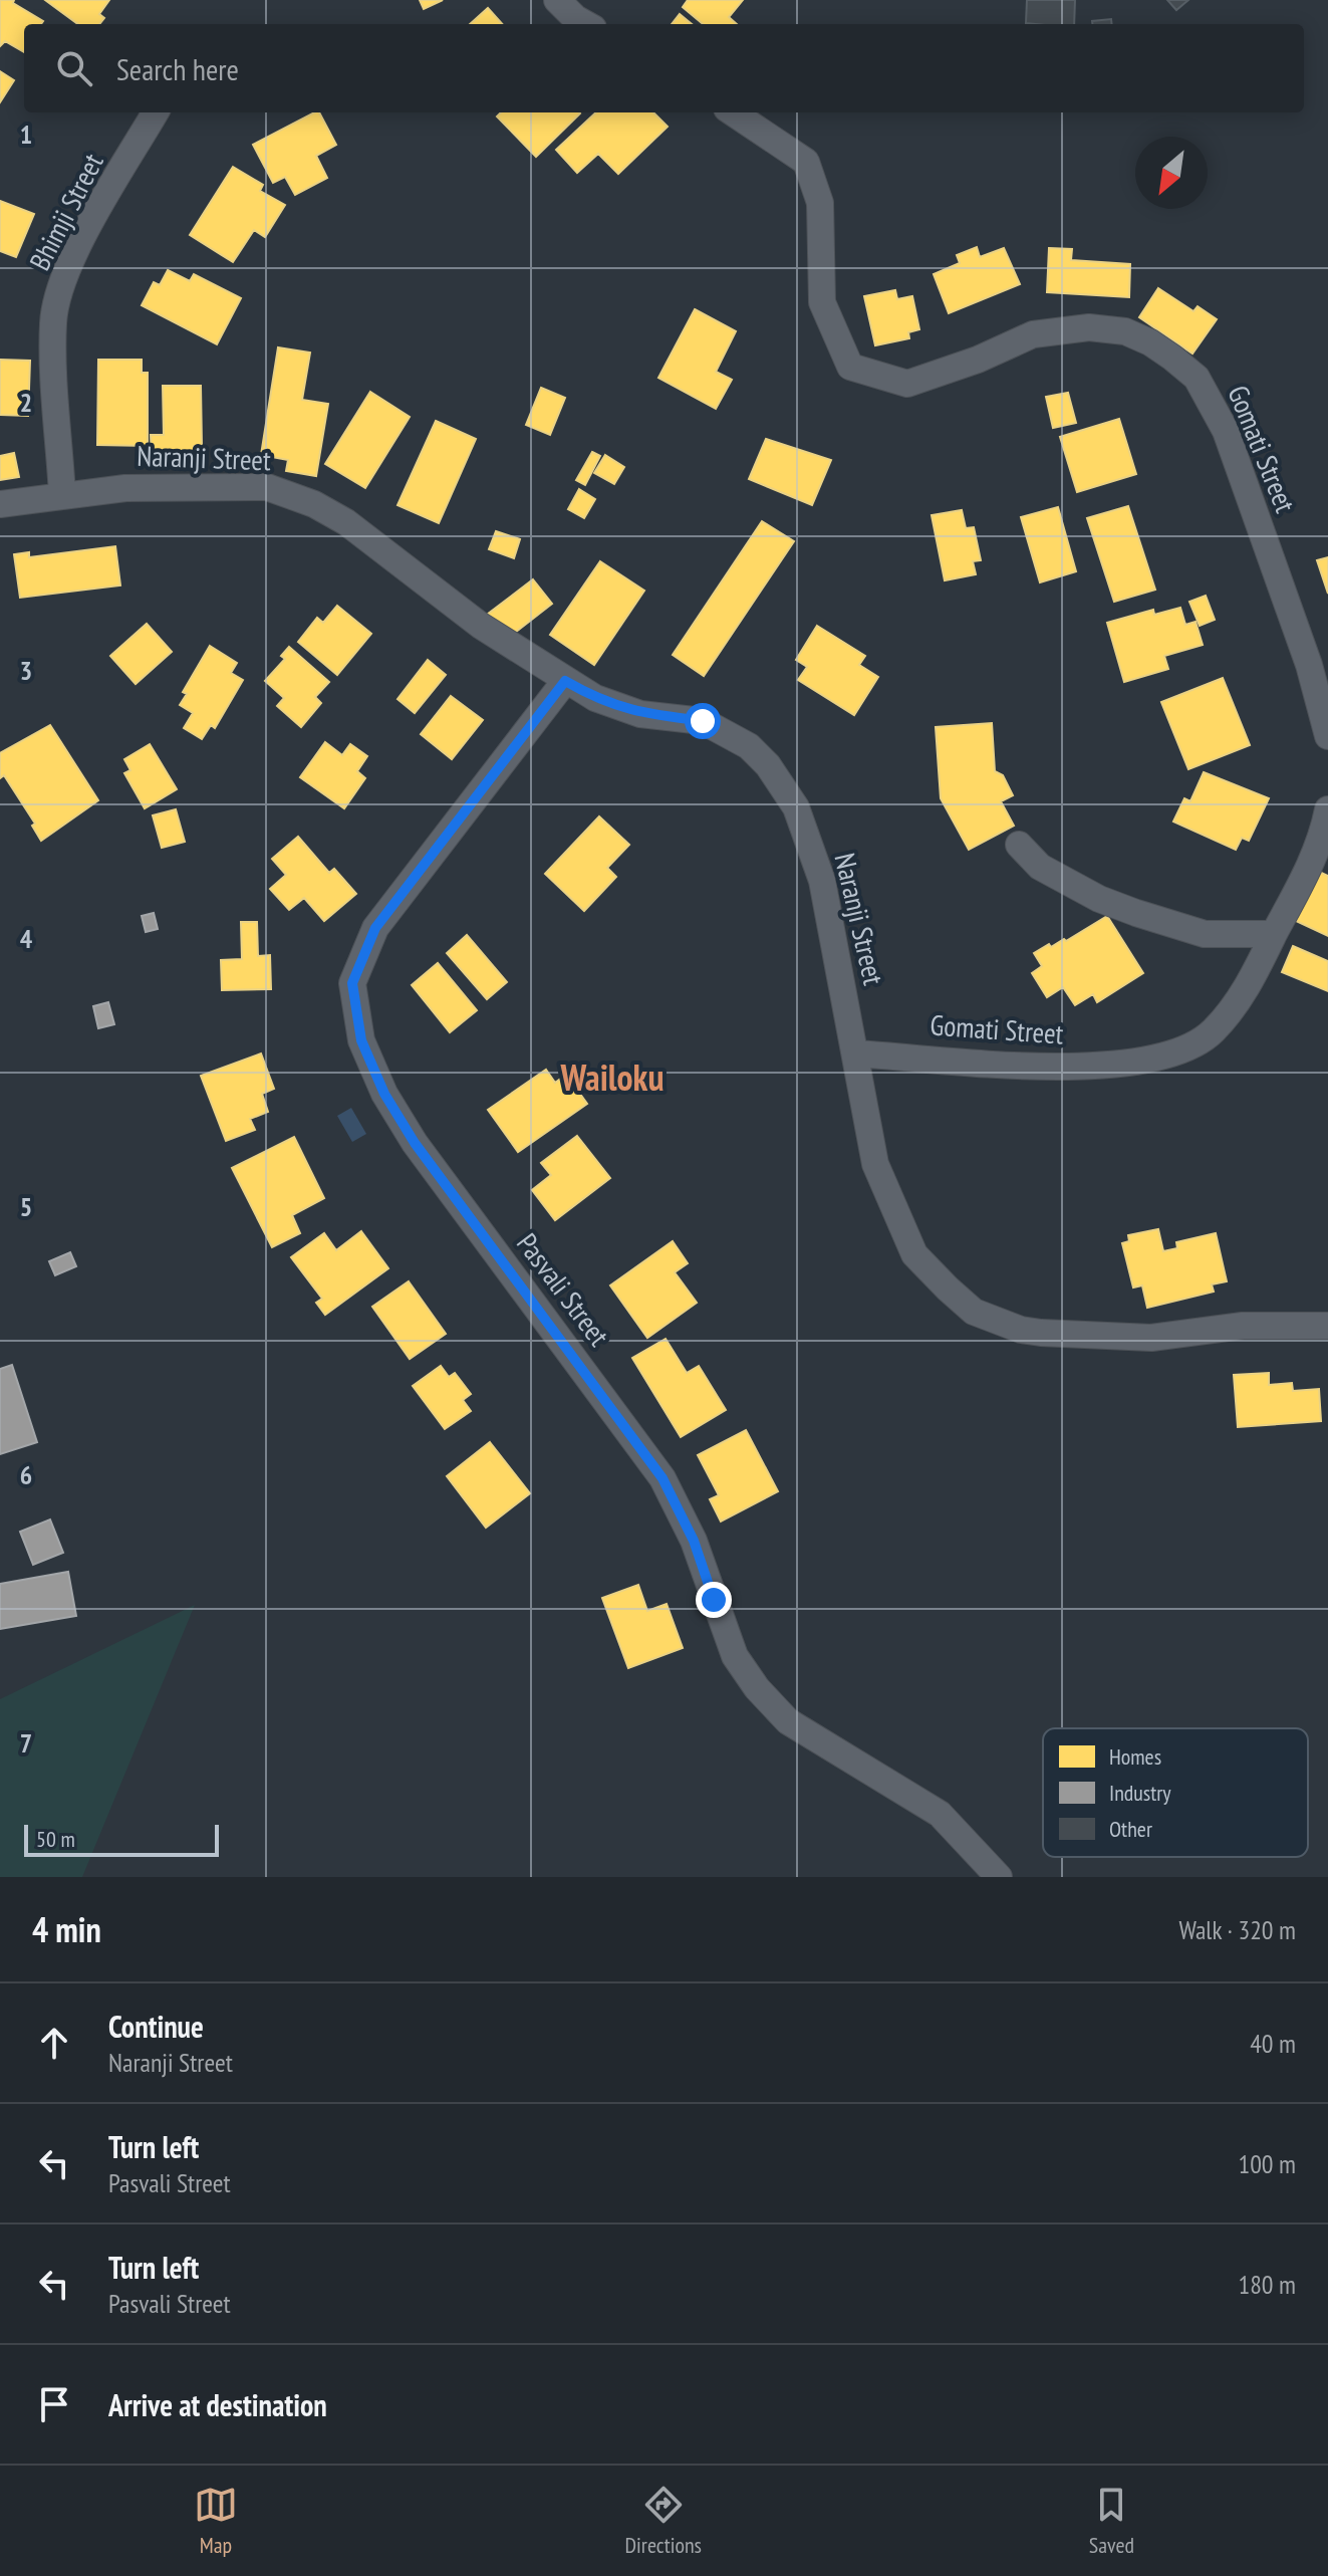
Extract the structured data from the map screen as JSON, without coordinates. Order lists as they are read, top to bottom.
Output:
{
  "streets": {
    "street": [
      "Bhimji Street",
      "Gomati Street",
      "Naranji Street",
      "Pasvali Street"
    ]
  },
  "crossings": [
    ["Bhimji Street", "Naranji Street"],
    ["Gomati Street", "Naranji Street"],
    ["Naranji Street", "Pasvali Street"]
  ],
  "districts": ["Wailoku"],
  "legend": ["Homes", "Industry", "Other"],
  "scale_bar": "50 m",
  "north": "bottom left",
  "page": {
    "search": "Search here",
    "scale": "50 m",
    "heading": ["4 min", "Walk · 320 m"],
    "list": [
      ["Continue", "Naranji Street", "40 m"],
      ["Turn left", "Pasvali Street", "100 m"],
      ["Turn left", "Pasvali Street", "180 m"],
      "Arrive at destination"
    ],
    "nav": ["Map", "Directions", "Saved"]
  },
  "grid": {
    "rows": [
      "1",
      "2",
      "3",
      "4",
      "5",
      "6",
      "7"
    ]
  }
}
